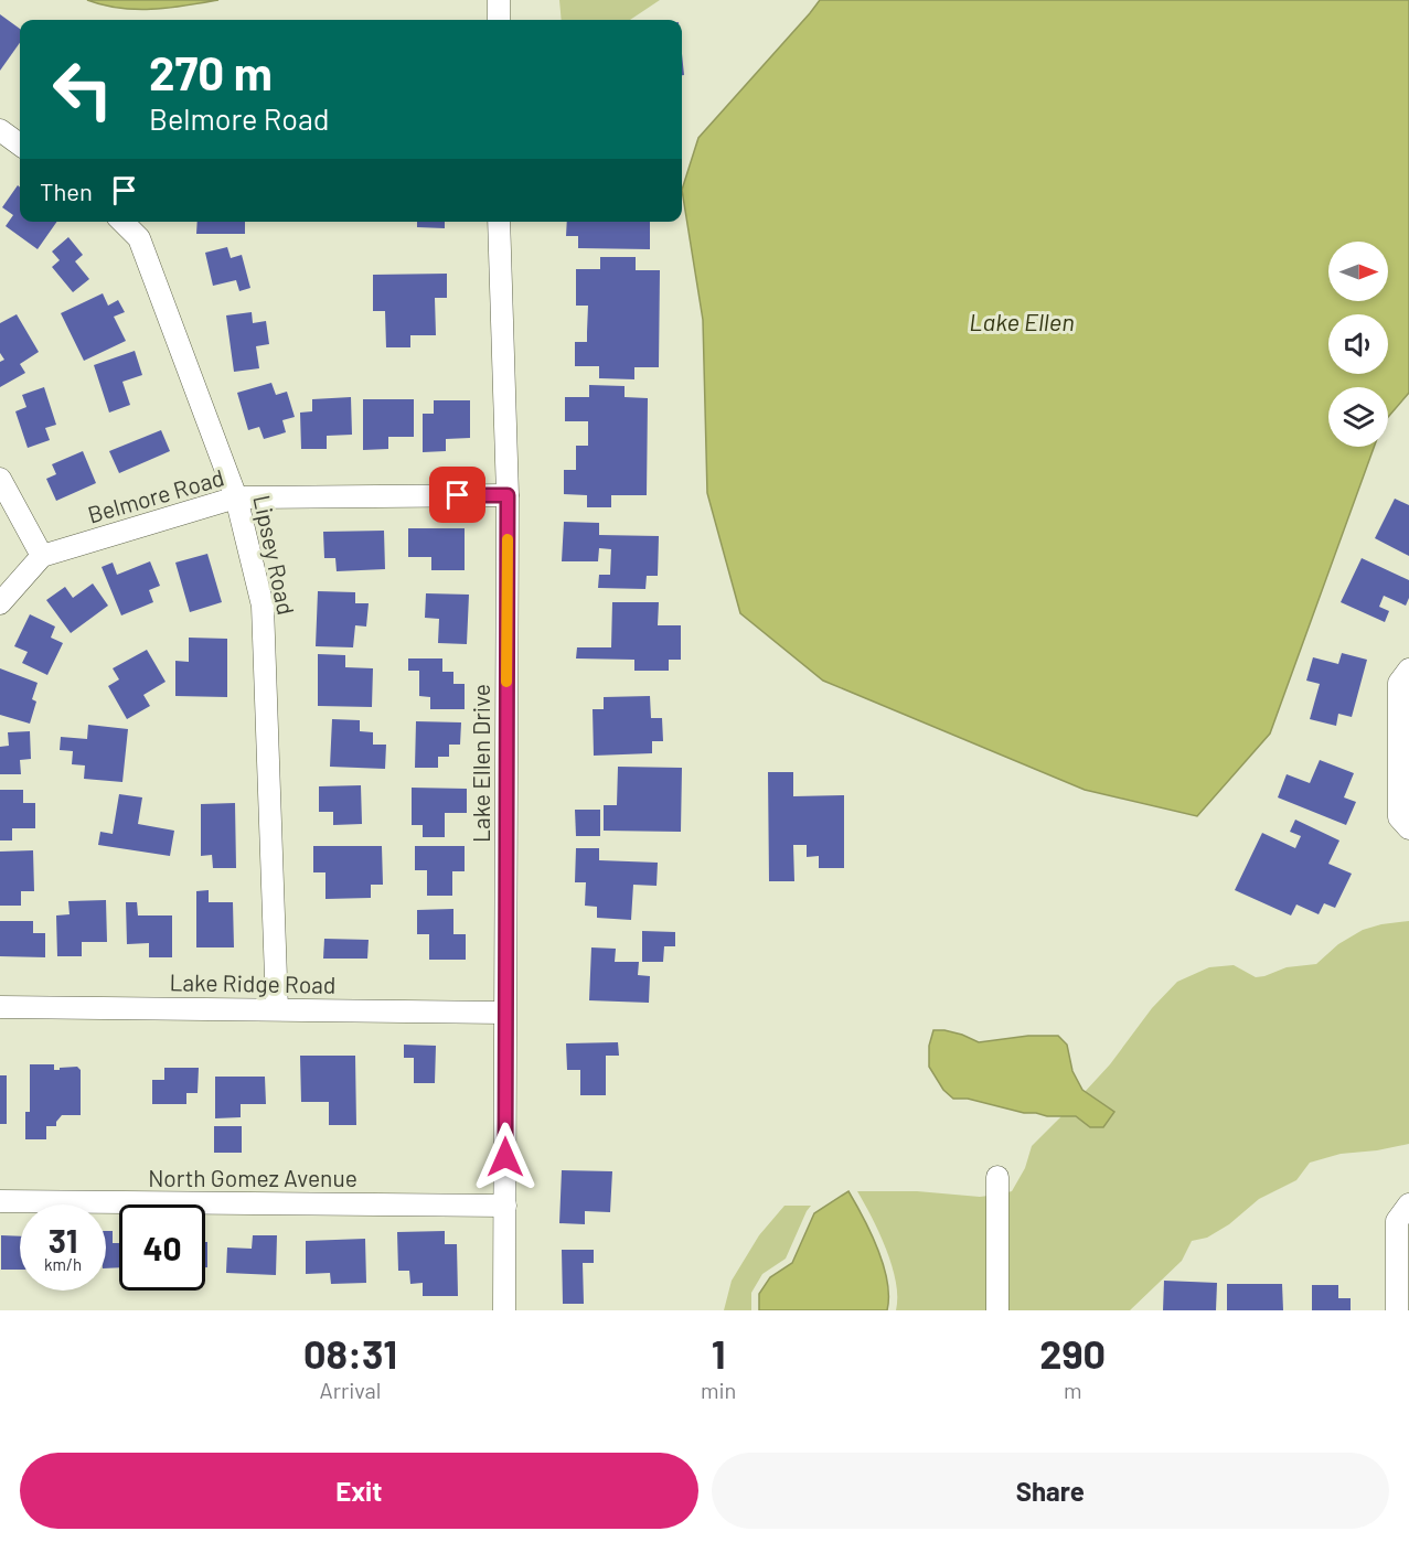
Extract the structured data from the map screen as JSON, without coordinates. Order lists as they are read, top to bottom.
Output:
{
  "streets": {
    "street": [
      "Belmore Road",
      "Lipsey Road",
      "Lake Ellen Drive",
      "Lake Ridge Road",
      "North Gomez Avenue"
    ]
  },
  "crossings": [
    ["Belmore Road", "Lipsey Road"],
    ["Belmore Road", "Lake Ellen Drive"],
    ["Lipsey Road", "Lake Ridge Road"],
    ["Lake Ellen Drive", "Lake Ridge Road"],
    ["Lake Ellen Drive", "North Gomez Avenue"]
  ],
  "water": ["Lake Ellen"],
  "north": "right",
  "page": {
    "turn": ["270 m", "Belmore Road"],
    "then": "Then",
    "speed": "31 km/h",
    "limit": "40",
    "eta": [
      "08:31",
      "Arrival",
      "1",
      "min",
      "290",
      "m"
    ],
    "buttons": ["Exit", "Share"]
  }
}
